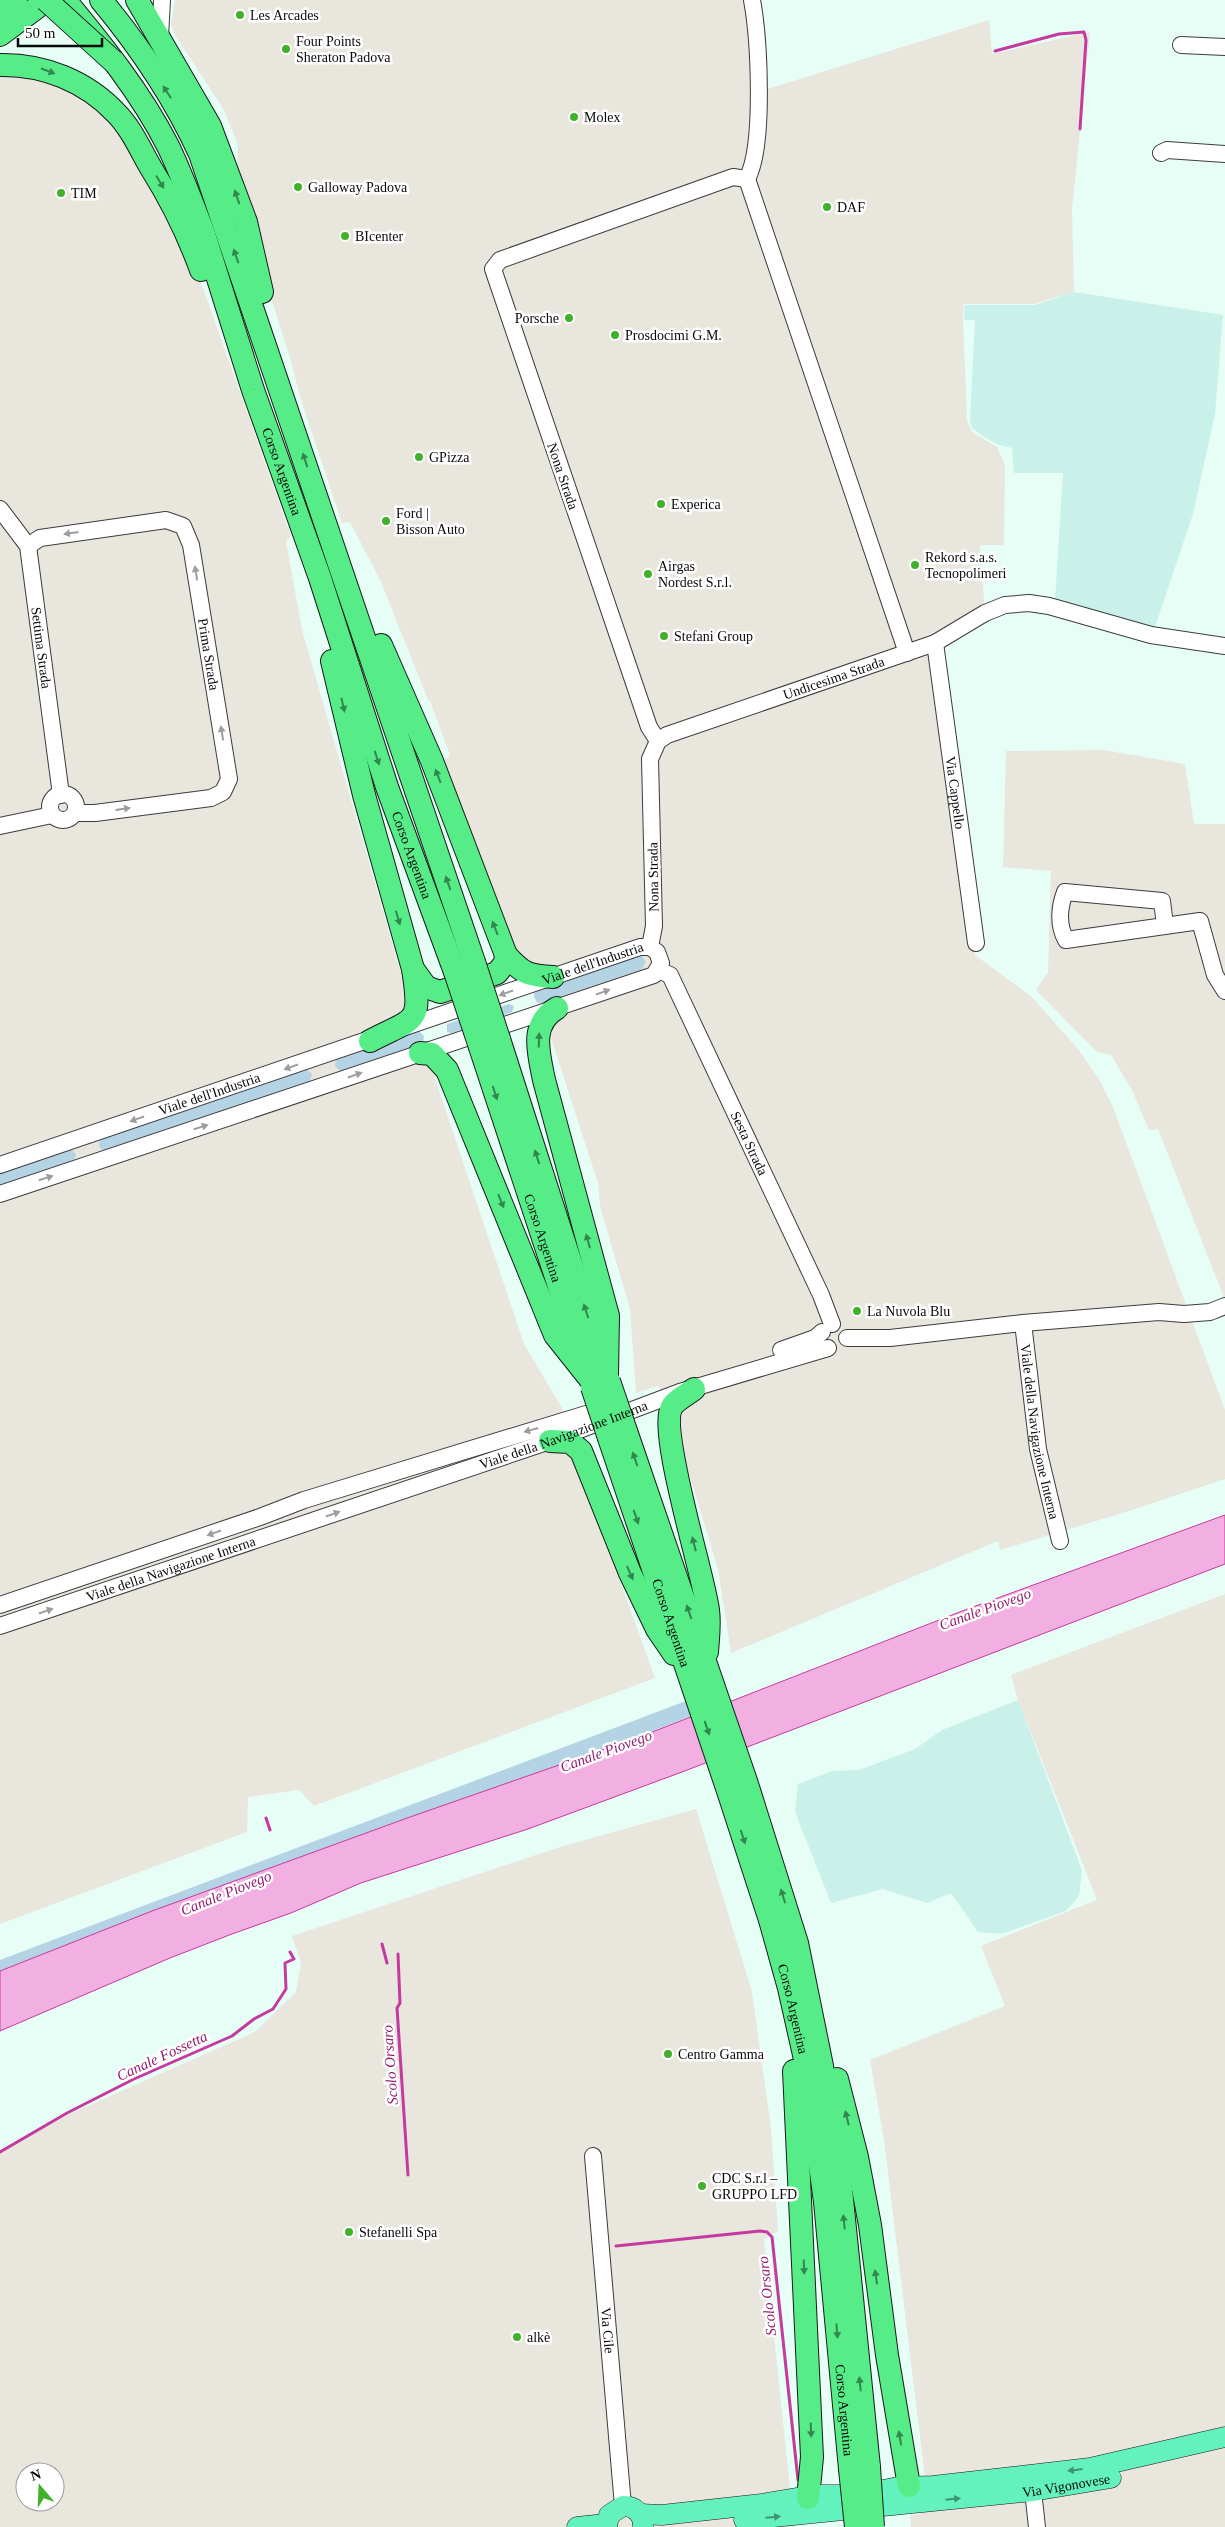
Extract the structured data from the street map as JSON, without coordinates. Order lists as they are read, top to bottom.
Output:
{
  "streets": {
    "highway": ["Corso Argentina"],
    "main road": ["Via Vigonovese"],
    "street": [
      "Nona Strada",
      "Settima Strada",
      "Prima Strada",
      "Undicesima Strada",
      "Via Cappello",
      "Viale dell'Industria",
      "Sesta Strada",
      "Viale della Navigazione Interna",
      "Via Cile"
    ]
  },
  "crossings": [
    ["Nona Strada", "Undicesima Strada"],
    ["Nona Strada", "Viale dell'Industria"],
    ["Settima Strada", "Prima Strada"],
    ["Undicesima Strada", "Via Cappello"],
    ["Viale dell'Industria", "Sesta Strada"],
    ["Sesta Strada", "Viale della Navigazione Interna"],
    ["Via Cile", "Via Vigonovese"]
  ],
  "water": ["Canale Piovego", "Canale Fossetta", "Scolo Orsaro"],
  "places": [
    "Les Arcades",
    "Four Points Sheraton Padova",
    "Molex",
    "Galloway Padova",
    "TIM",
    "DAF",
    "BIcenter",
    "Porsche",
    "Prosdocimi G.M.",
    "GPizza",
    "Experica",
    "Ford | Bisson Auto",
    "Rekord s.a.s. Tecnopolimeri",
    "Airgas Nordest S.r.l.",
    "Stefani Group",
    "La Nuvola Blu",
    "Centro Gamma",
    "CDC S.r.l – GRUPPO LFD",
    "Stefanelli Spa",
    "alkè"
  ],
  "scale_bar": "50 m",
  "north": "top"
}
